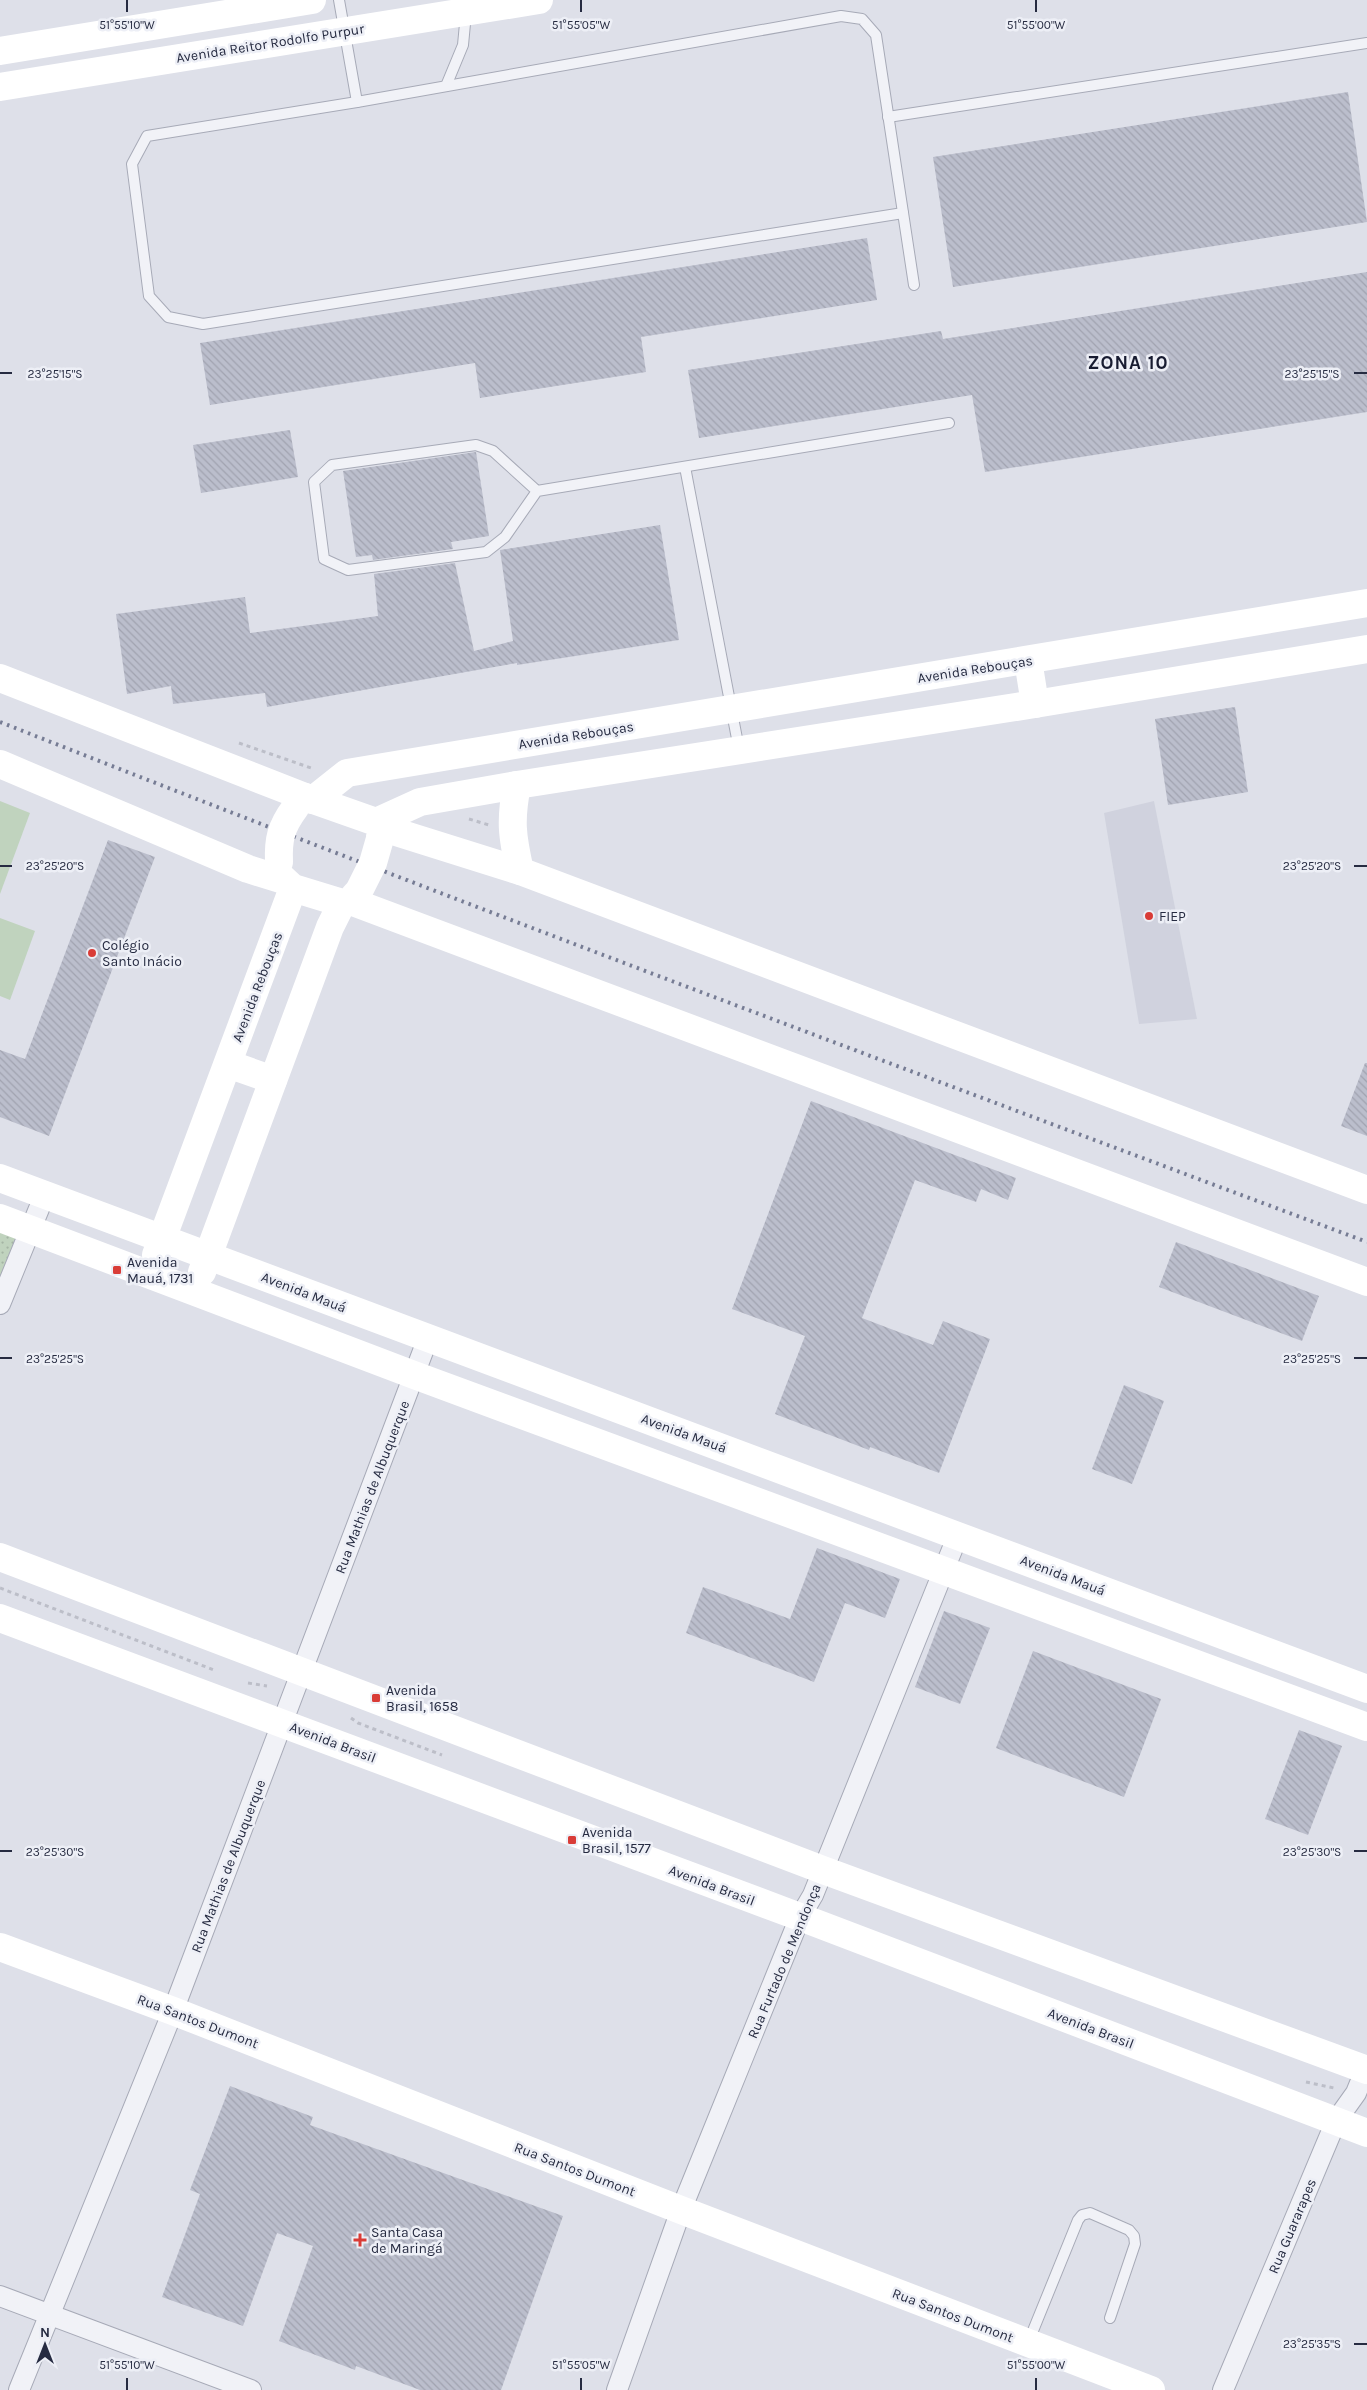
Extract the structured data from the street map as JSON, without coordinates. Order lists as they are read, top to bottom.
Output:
{
  "streets": {
    "main road": [
      "Avenida Reitor Rodolfo Purpur",
      "Avenida Rebouças",
      "Avenida Mauá",
      "Avenida Brasil",
      "Rua Santos Dumont"
    ],
    "street": ["Rua Mathias de Albuquerque", "Rua Furtado de Mendonça", "Rua Guararapes"]
  },
  "crossings": [
    ["Avenida Rebouças", "Avenida Mauá"],
    ["Avenida Mauá", "Rua Mathias de Albuquerque"],
    ["Avenida Mauá", "Rua Furtado de Mendonça"],
    ["Rua Mathias de Albuquerque", "Avenida Brasil"],
    ["Rua Mathias de Albuquerque", "Rua Santos Dumont"],
    ["Avenida Brasil", "Rua Furtado de Mendonça"],
    ["Avenida Brasil", "Rua Guararapes"],
    ["Rua Furtado de Mendonça", "Rua Santos Dumont"]
  ],
  "districts": ["ZONA 10"],
  "places": {
    "other": ["FIEP", "Colégio Santo Inácio"],
    "transit": ["Avenida Mauá, 1731", "Avenida Brasil, 1658", "Avenida Brasil, 1577"],
    "health": ["Santa Casa de Maringá"]
  },
  "north": "top",
  "coordinates": [
    "51°55'10\"W",
    "51°55'05\"W",
    "51°55'00\"W",
    "23°25'15\"S",
    "23°25'20\"S",
    "23°25'25\"S",
    "23°25'30\"S",
    "23°25'35\"S"
  ]
}
